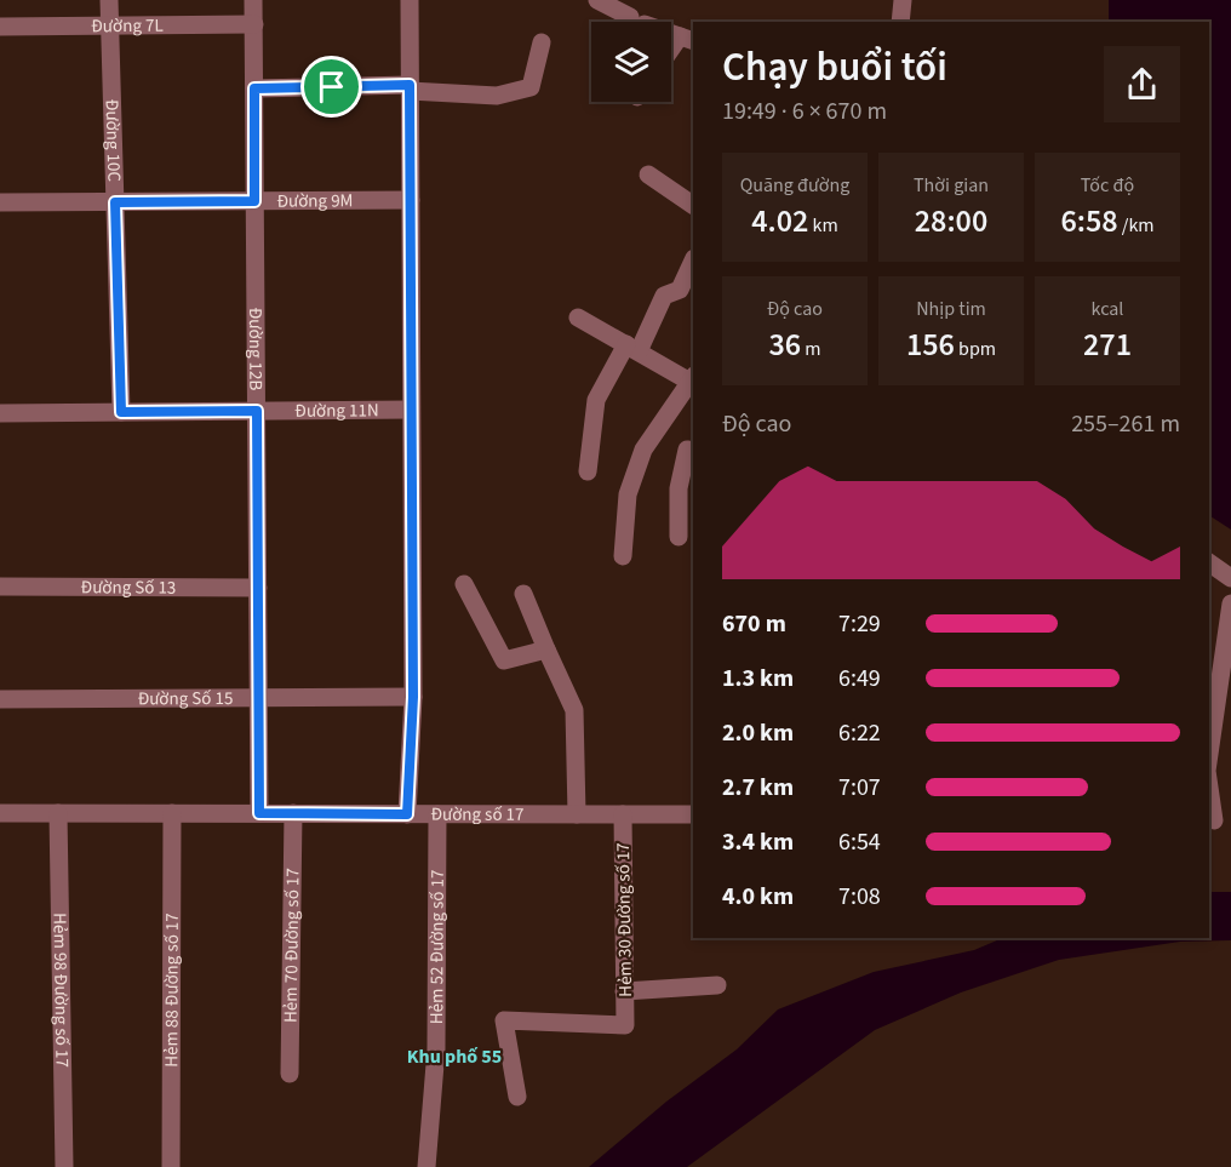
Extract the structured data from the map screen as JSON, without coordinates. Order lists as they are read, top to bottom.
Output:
{
  "streets": {
    "street": [
      "Đường 7L",
      "Đường 10C",
      "Đường 9M",
      "Đường 12B",
      "Đường 11N",
      "Đường Số 13",
      "Đường Số 15",
      "Đường số 17",
      "Hẻm 30 Đường số 17",
      "Hẻm 70 Đường số 17",
      "Hẻm 52 Đường số 17",
      "Hẻm 98 Đường số 17",
      "Hẻm 88 Đường số 17"
    ]
  },
  "crossings": [
    ["Đường 7L", "Đường 10C"],
    ["Đường 7L", "Đường 12B"],
    ["Đường 10C", "Đường 9M"],
    ["Đường 10C", "Đường 11N"],
    ["Đường 9M", "Đường 12B"],
    ["Đường 12B", "Đường 11N"],
    ["Đường 12B", "Đường Số 13"],
    ["Đường 12B", "Đường Số 15"],
    ["Đường 12B", "Đường số 17"],
    ["Đường số 17", "Hẻm 30 Đường số 17"],
    ["Đường số 17", "Hẻm 70 Đường số 17"],
    ["Đường số 17", "Hẻm 52 Đường số 17"],
    ["Đường số 17", "Hẻm 98 Đường số 17"],
    ["Đường số 17", "Hẻm 88 Đường số 17"]
  ],
  "districts": ["Khu phố 55"],
  "page": {
    "heading": ["Chạy buổi tối", "19:49 · 6 × 670 m"],
    "stats": [
      ["Quãng đường", "4.02 km"],
      ["Thời gian", "28:00"],
      ["Tốc độ", "6:58 /km"],
      ["Độ cao", "36 m"],
      ["Nhịp tim", "156 bpm"],
      ["kcal", "271"]
    ],
    "chart": ["Độ cao", "255–261 m"],
    "list": [
      {
        "name": "670 m",
        "note": "7:29"
      },
      {
        "name": "1.3 km",
        "note": "6:49"
      },
      {
        "name": "2.0 km",
        "note": "6:22"
      },
      {
        "name": "2.7 km",
        "note": "7:07"
      },
      {
        "name": "3.4 km",
        "note": "6:54"
      },
      {
        "name": "4.0 km",
        "note": "7:08"
      }
    ]
  }
}
